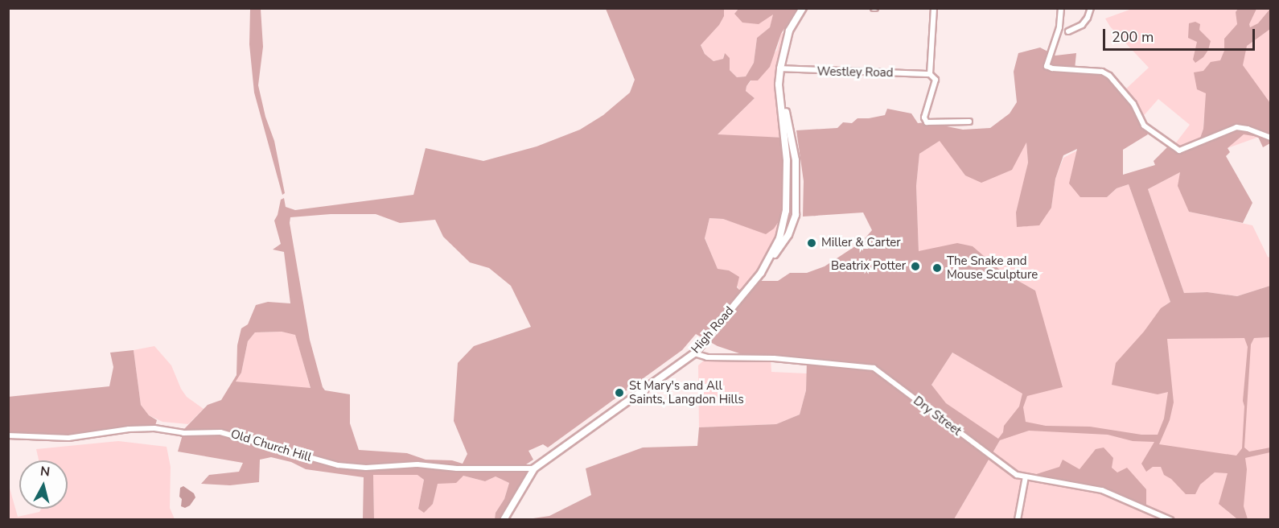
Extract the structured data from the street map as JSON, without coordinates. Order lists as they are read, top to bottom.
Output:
{
  "streets": {
    "main road": ["High Road"],
    "street": ["Westley Road", "Dry Street", "Old Church Hill"]
  },
  "crossings": [
    ["Westley Road", "High Road"],
    ["High Road", "Dry Street"],
    ["High Road", "Old Church Hill"]
  ],
  "places": [
    "Miller & Carter",
    "Beatrix Potter",
    "The Snake and Mouse Sculpture",
    "St Mary's and All Saints, Langdon Hills"
  ],
  "scale_bar": "200 m",
  "north": "top"
}
